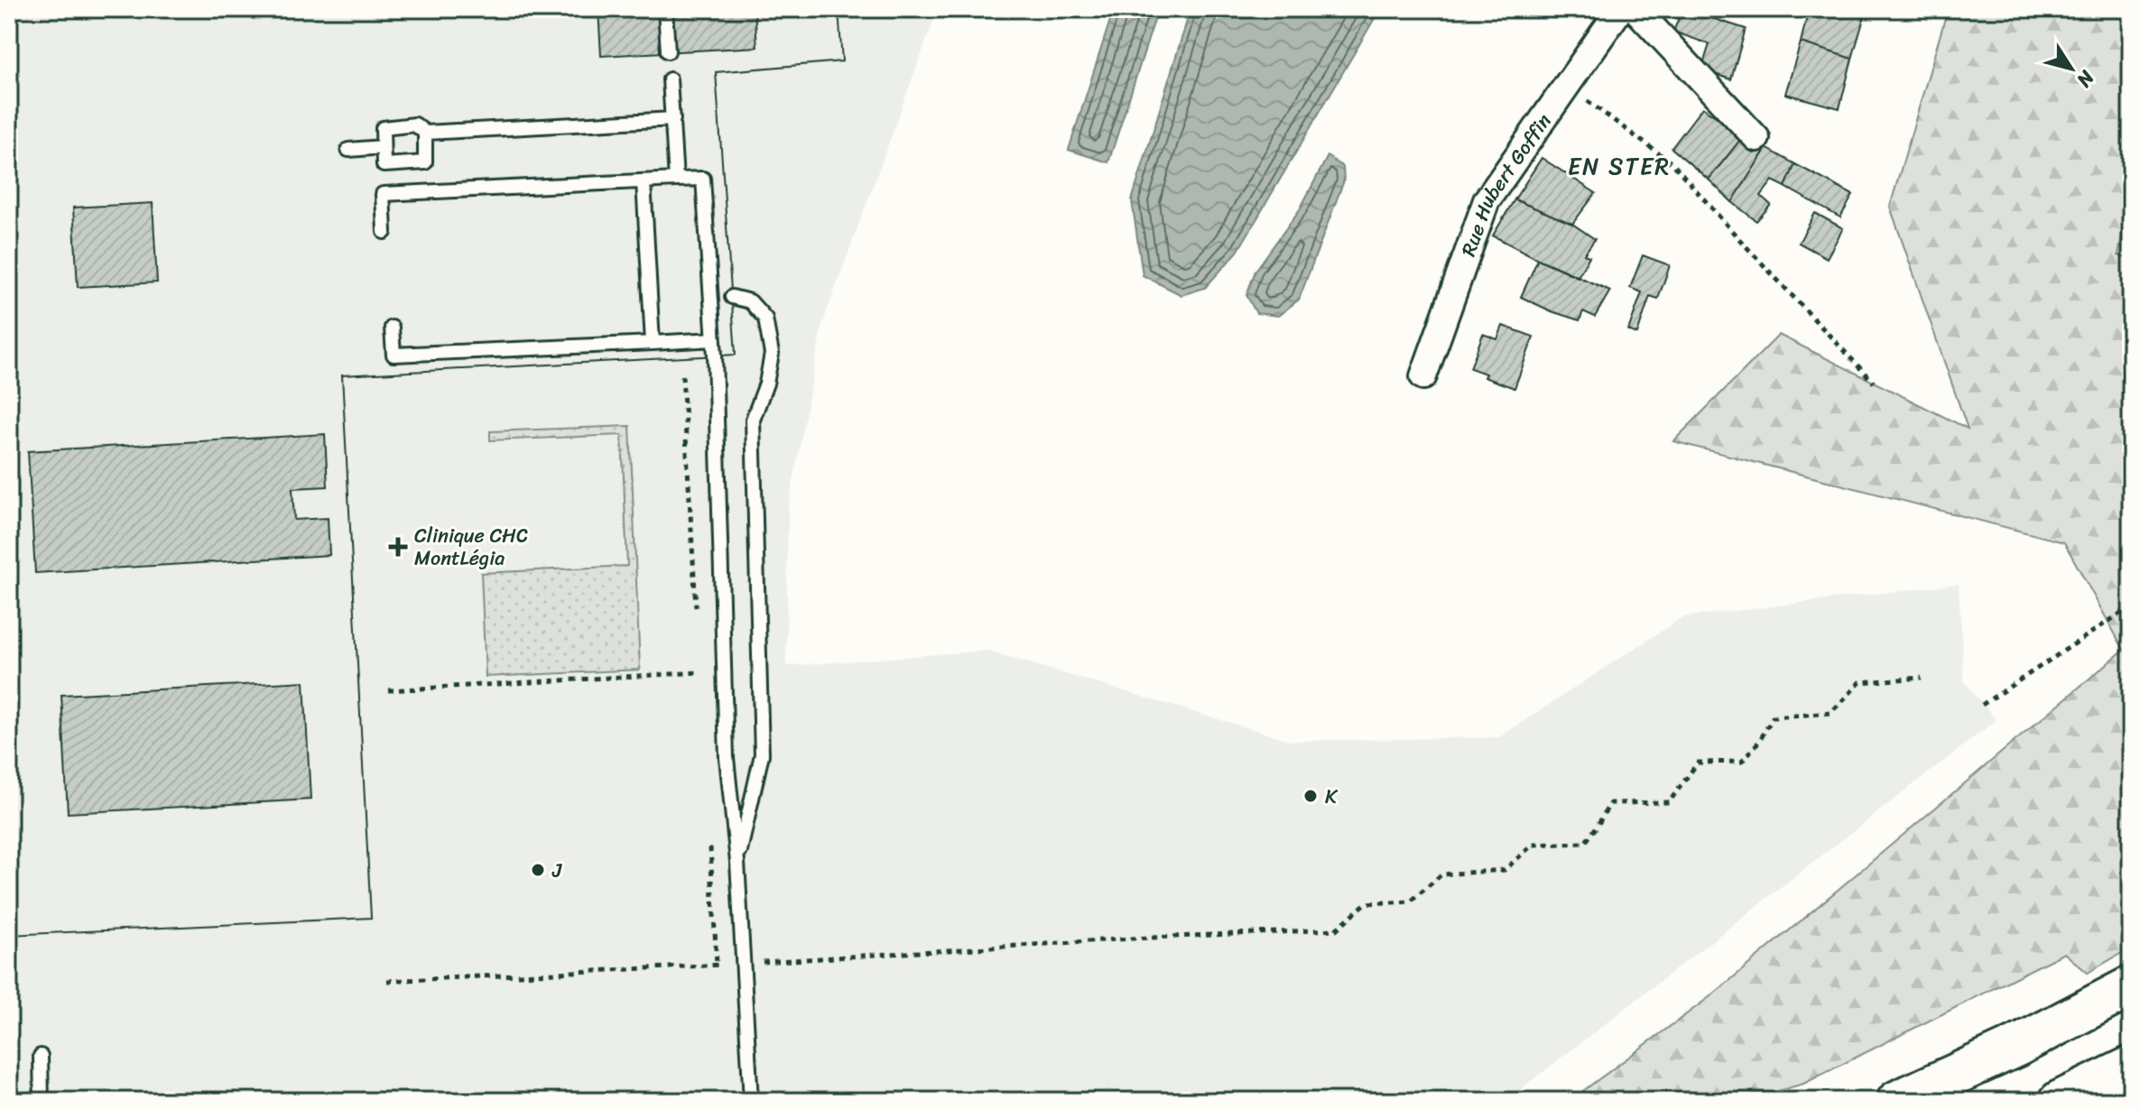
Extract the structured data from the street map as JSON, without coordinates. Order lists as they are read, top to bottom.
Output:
{
  "streets": {
    "street": ["Rue Hubert Goffin"]
  },
  "districts": ["EN STER"],
  "places": {
    "health": ["Clinique CHC MontLégia"],
    "other": ["K", "J"]
  },
  "north": "bottom right"
}
